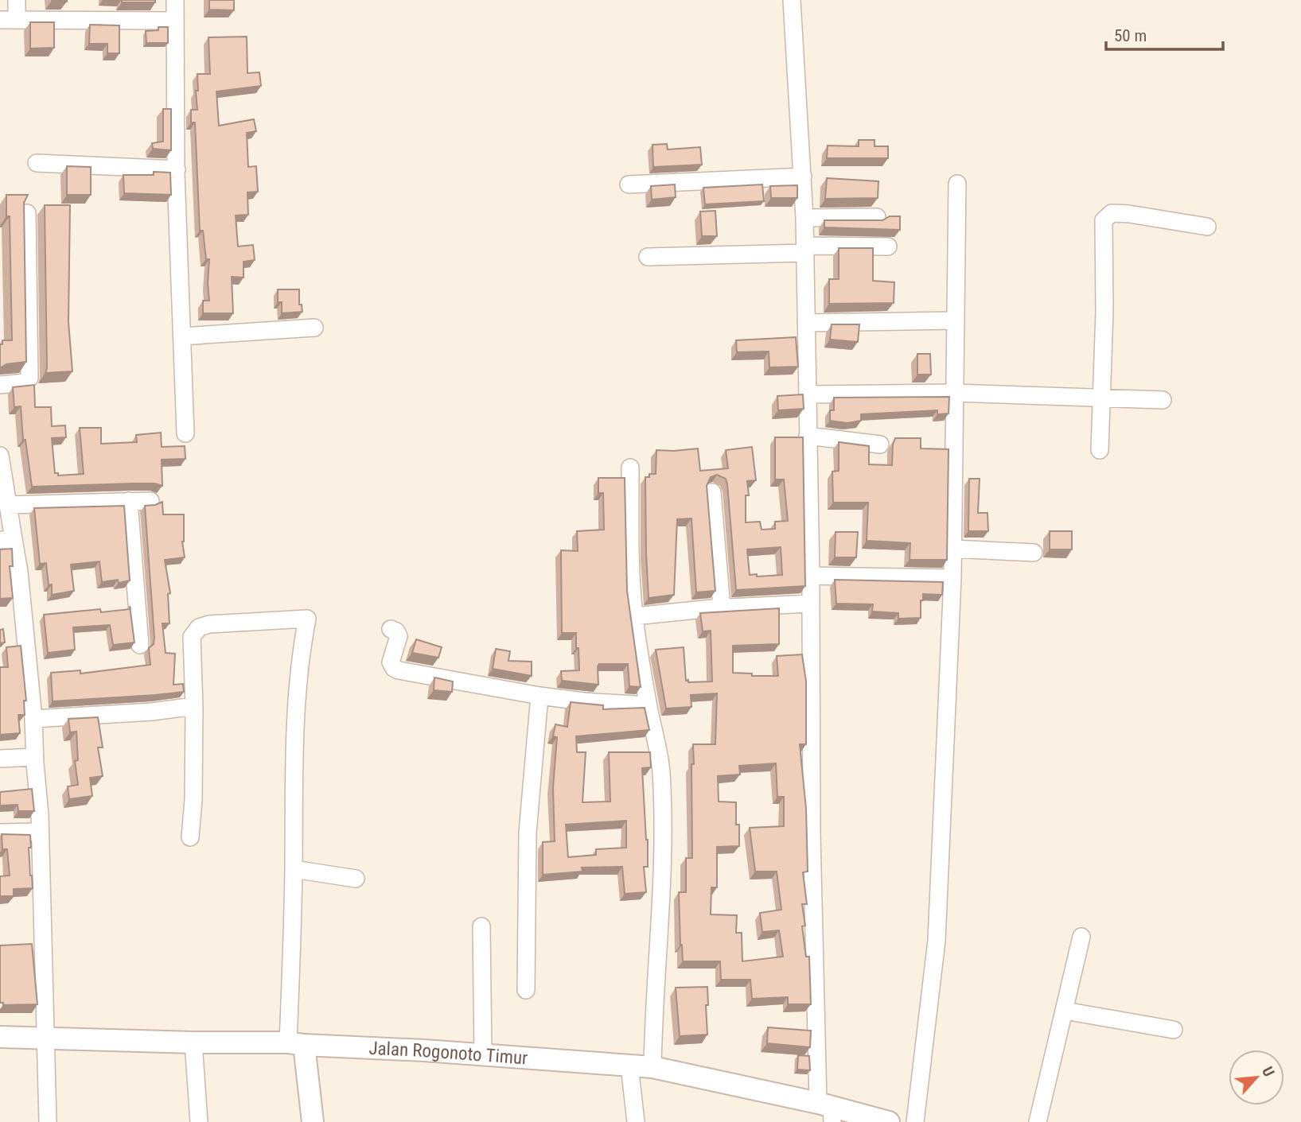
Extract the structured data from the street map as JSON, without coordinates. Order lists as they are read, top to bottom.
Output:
{
  "streets": {
    "street": ["Jalan Rogonoto Timur"]
  },
  "scale_bar": "50 m",
  "north": "top right"
}
